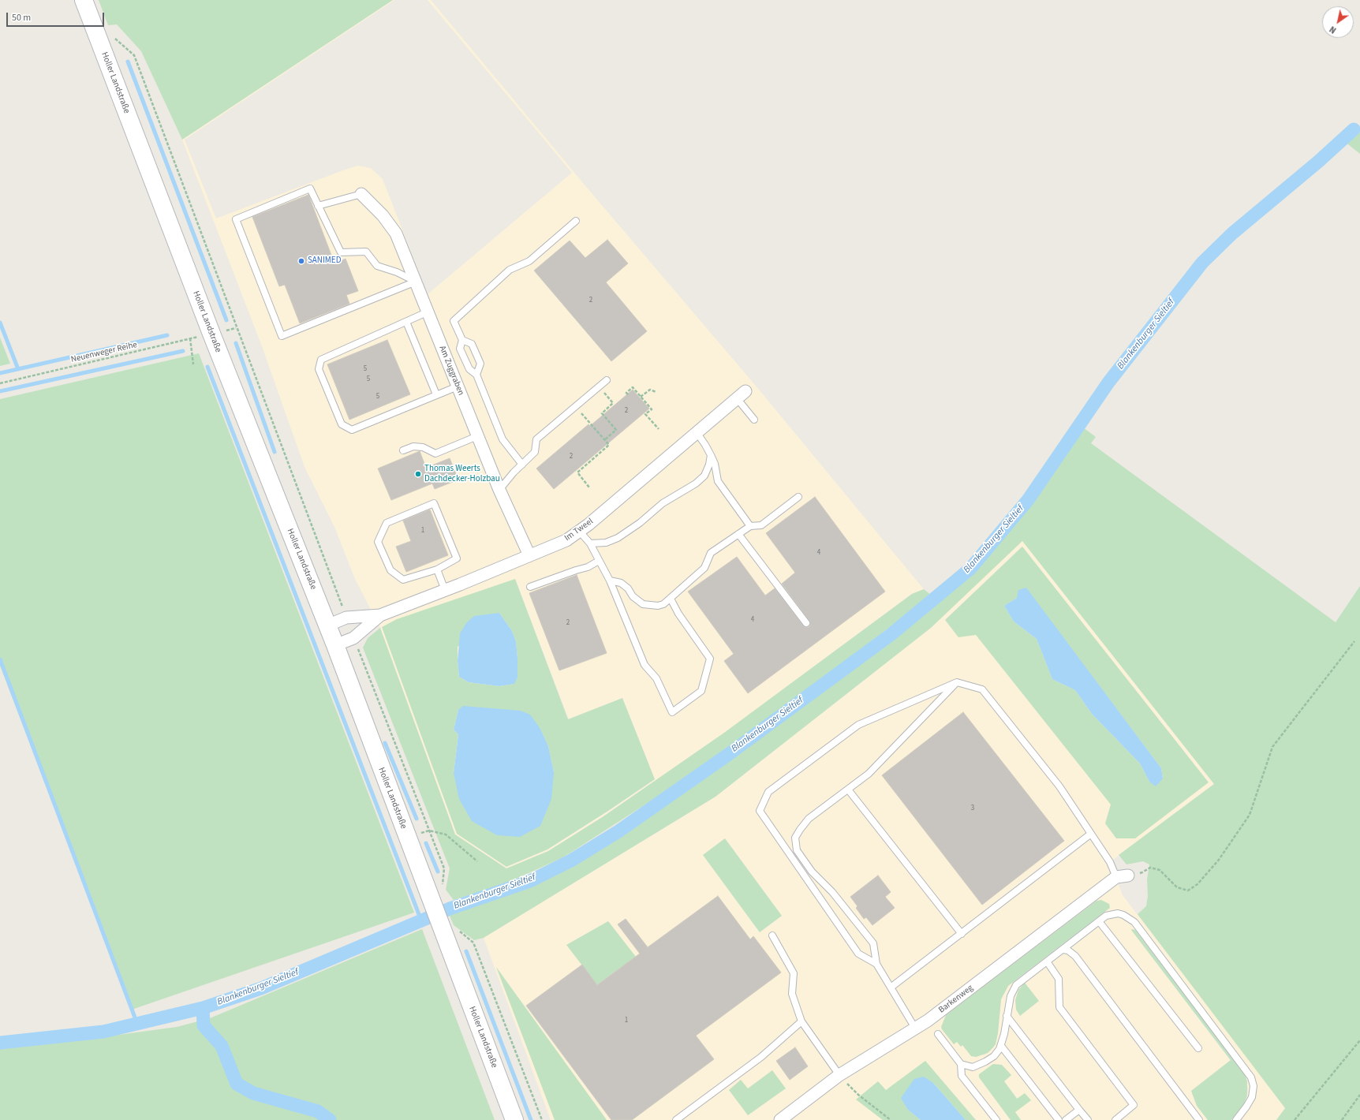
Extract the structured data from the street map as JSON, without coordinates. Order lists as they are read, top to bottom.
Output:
{
  "streets": {
    "main road": ["Holler Landstraße"],
    "street": ["Am Zuggraben", "Im Tweel", "Barkenweg"],
    "path": ["Neuenweger Reihe"]
  },
  "crossings": [
    ["Holler Landstraße", "Neuenweger Reihe"],
    ["Holler Landstraße", "Im Tweel"],
    ["Am Zuggraben", "Im Tweel"]
  ],
  "water": ["Blankenburger Sieltief"],
  "places": ["SANIMED", "Thomas Weerts Dachdecker-Holzbau"],
  "house_numbers": [
    "2",
    "5",
    "5",
    "5",
    "2",
    "2",
    "1",
    "4",
    "4",
    "2",
    "3",
    "1"
  ],
  "scale_bar": "50 m",
  "north": "bottom left"
}
